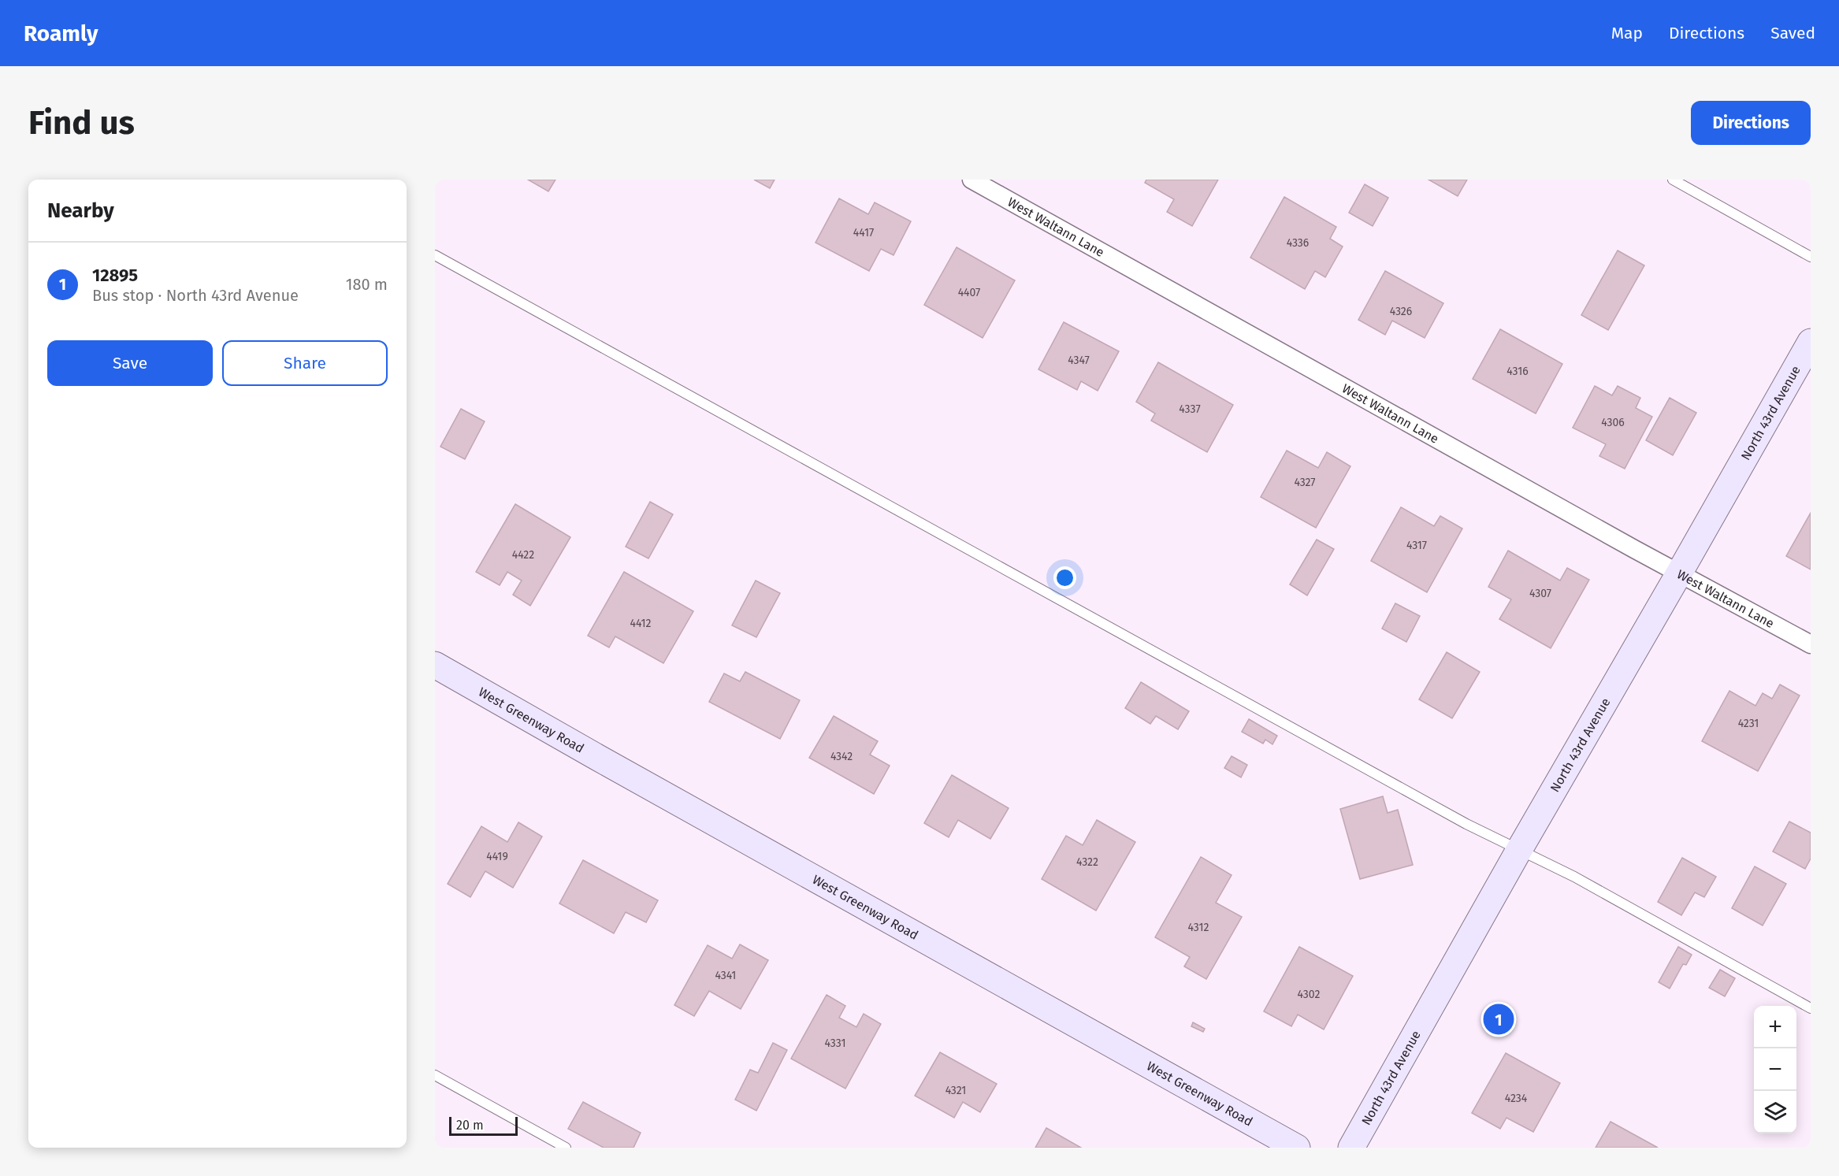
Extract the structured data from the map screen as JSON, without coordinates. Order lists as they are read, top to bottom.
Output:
{
  "streets": {
    "main road": ["North 43rd Avenue", "West Greenway Road"],
    "street": ["West Waltann Lane"]
  },
  "crossings": [
    ["West Waltann Lane", "North 43rd Avenue"]
  ],
  "house_numbers": [
    "4417",
    "4336",
    "4407",
    "4326",
    "4347",
    "4316",
    "4337",
    "4306",
    "4327",
    "4317",
    "4422",
    "4307",
    "4412",
    "4231",
    "4342",
    "4419",
    "4322",
    "4312",
    "4341",
    "4302",
    "4331",
    "4321",
    "4234"
  ],
  "scale_bar": "20 m",
  "page": {
    "header": "Roamly",
    "nav": ["Map", "Directions", "Saved"],
    "buttons": [
      "Directions",
      ["Save", "Share"]
    ],
    "title": "Find us",
    "heading": "Nearby",
    "list": [
      {
        "mark": "1",
        "name": "12895",
        "note": "Bus stop · North 43rd Avenue",
        "value": "180 m"
      }
    ],
    "pins": "1",
    "map_buttons": ["+", "−"],
    "scale": "20 m"
  }
}
